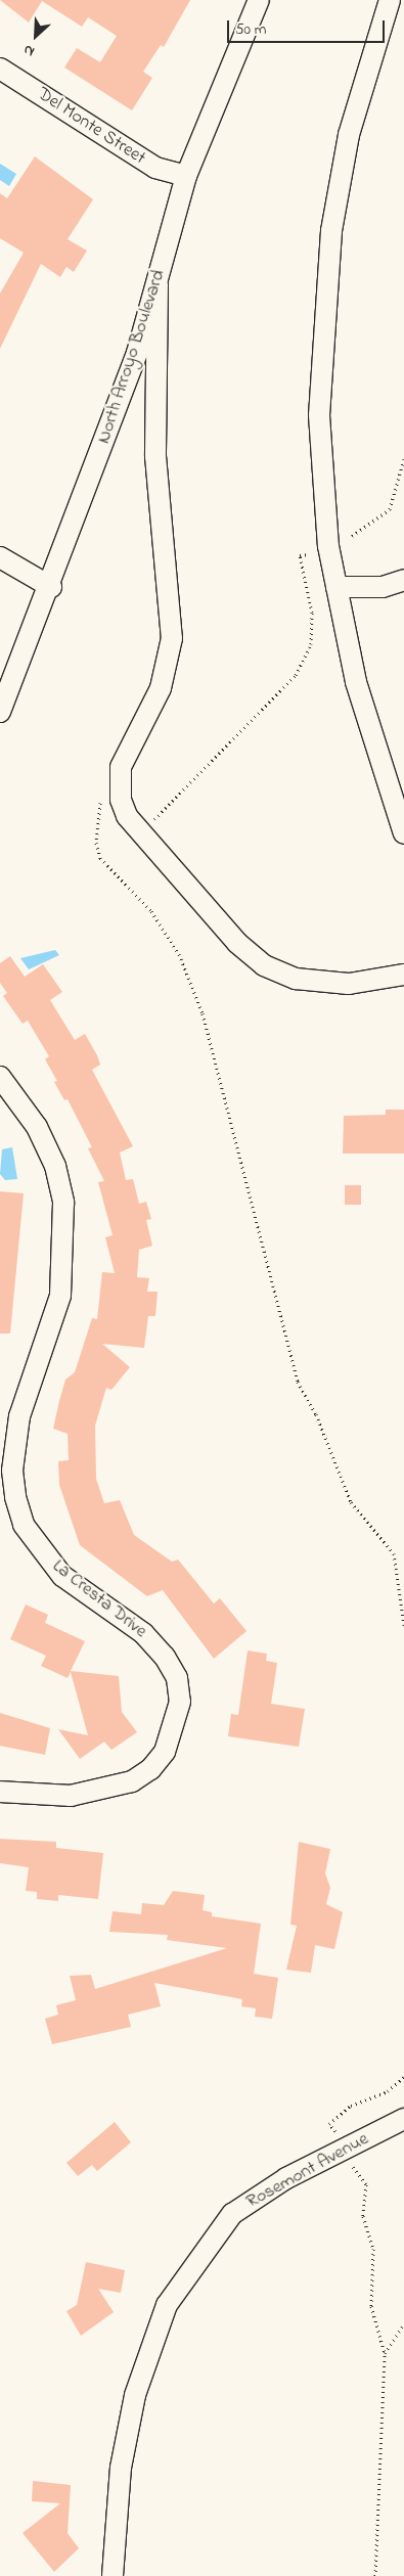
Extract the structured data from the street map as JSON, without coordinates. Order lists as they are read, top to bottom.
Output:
{
  "streets": {
    "street": [
      "Del Monte Street",
      "North Arroyo Boulevard",
      "La Cresta Drive",
      "Rosemont Avenue"
    ]
  },
  "crossings": [
    ["Del Monte Street", "North Arroyo Boulevard"]
  ],
  "scale_bar": "50 m",
  "north": "bottom left"
}
